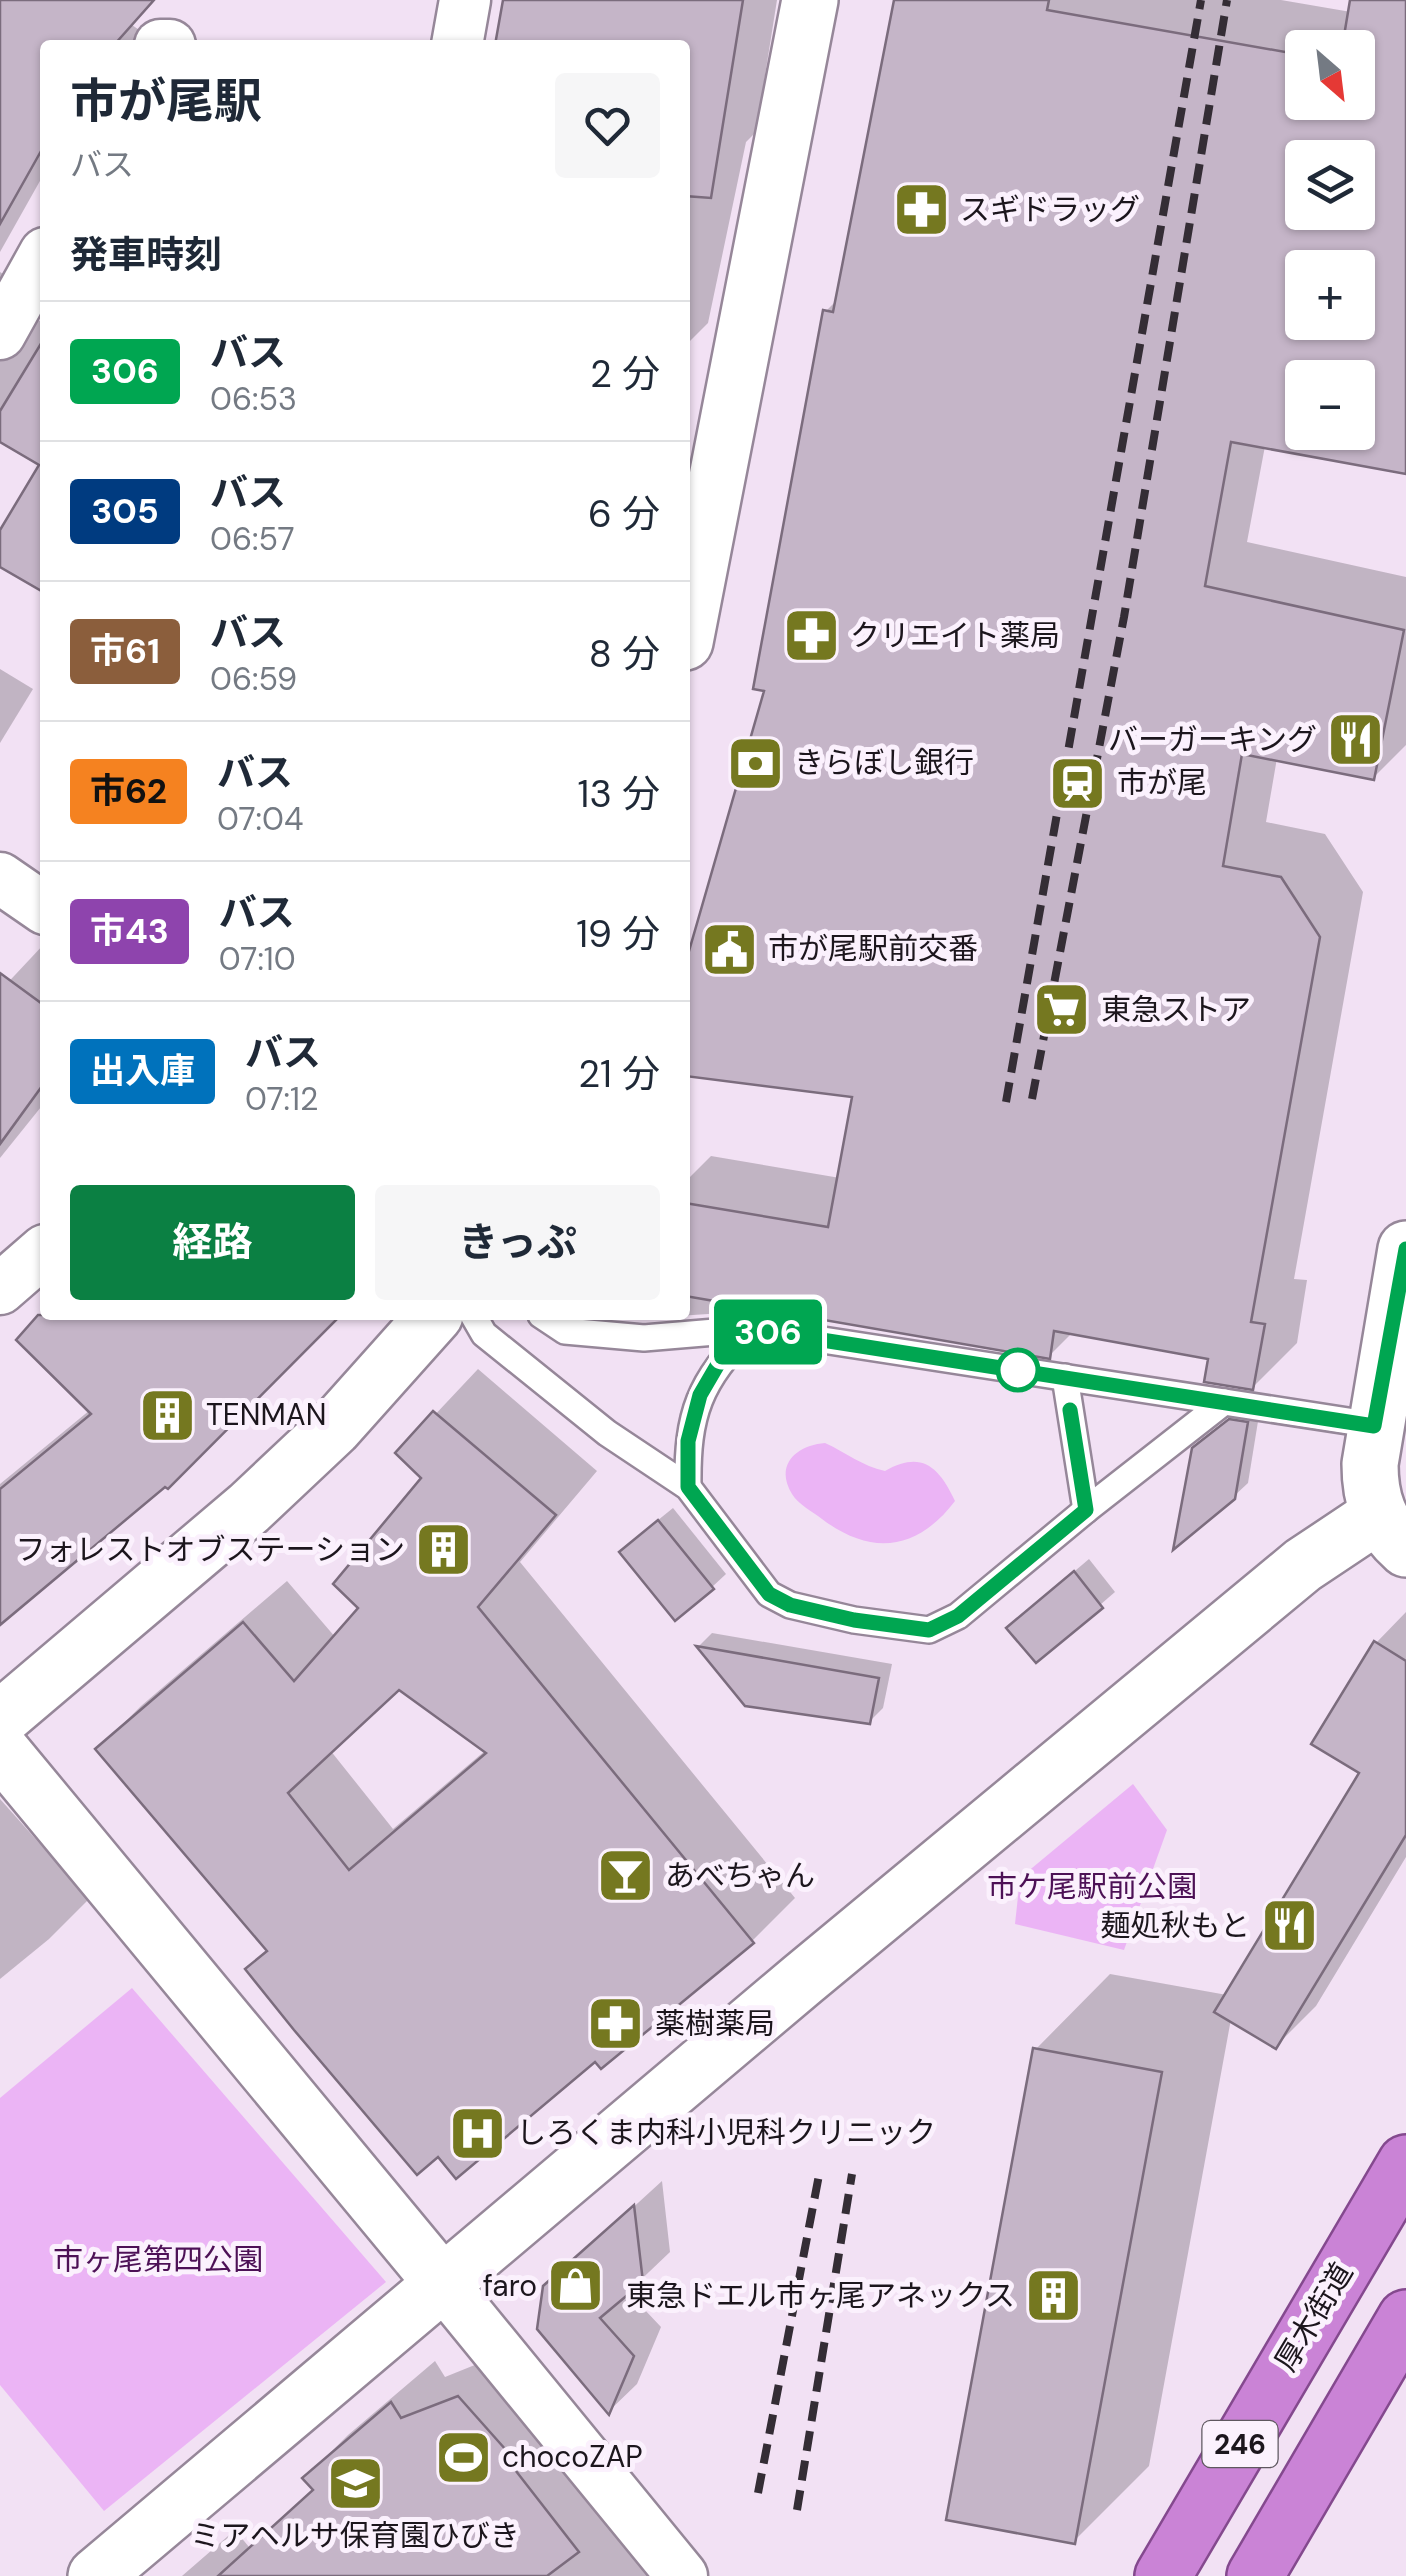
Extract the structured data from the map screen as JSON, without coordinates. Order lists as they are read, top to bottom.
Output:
{
  "streets": {
    "highway": ["厚木街道", "246"]
  },
  "parks": ["市ケ尾駅前公園", "市ヶ尾第四公園"],
  "places": {
    "pharmacy": ["スギドラッグ", "クリエイト薬局", "薬樹薬局"],
    "restaurant": ["バーガーキング", "麺処秋もと"],
    "bank": ["きらぼし銀行"],
    "station": ["市が尾"],
    "public building": ["市が尾駅前交番"],
    "supermarket": ["東急ストア"],
    "building": ["TENMAN", "フォレストオブステーション", "東急ドエル市ヶ尾アネックス"],
    "bar": ["あべちゃん"],
    "hospital": ["しろくま内科小児科クリニック"],
    "shop": ["faro"],
    "sports": ["chocoZAP"],
    "school or university": ["ミアヘルサ保育園ひびき"]
  },
  "lines": ["bus line 306"],
  "north": "bottom right",
  "page": {
    "on_map": "306",
    "map_buttons": ["+", "−"],
    "heading": [
      ["市が尾駅", "バス"],
      "発車時刻"
    ],
    "list": [
      {
        "mark": "306",
        "name": "バス",
        "note": "06:53",
        "value": "2 分"
      },
      {
        "mark": "305",
        "name": "バス",
        "note": "06:57",
        "value": "6 分"
      },
      {
        "mark": "市61",
        "name": "バス",
        "note": "06:59",
        "value": "8 分"
      },
      {
        "mark": "市62",
        "name": "バス",
        "note": "07:04",
        "value": "13 分"
      },
      {
        "mark": "市43",
        "name": "バス",
        "note": "07:10",
        "value": "19 分"
      },
      {
        "mark": "出入庫",
        "name": "バス",
        "note": "07:12",
        "value": "21 分"
      }
    ],
    "buttons": ["経路", "きっぷ"]
  }
}
